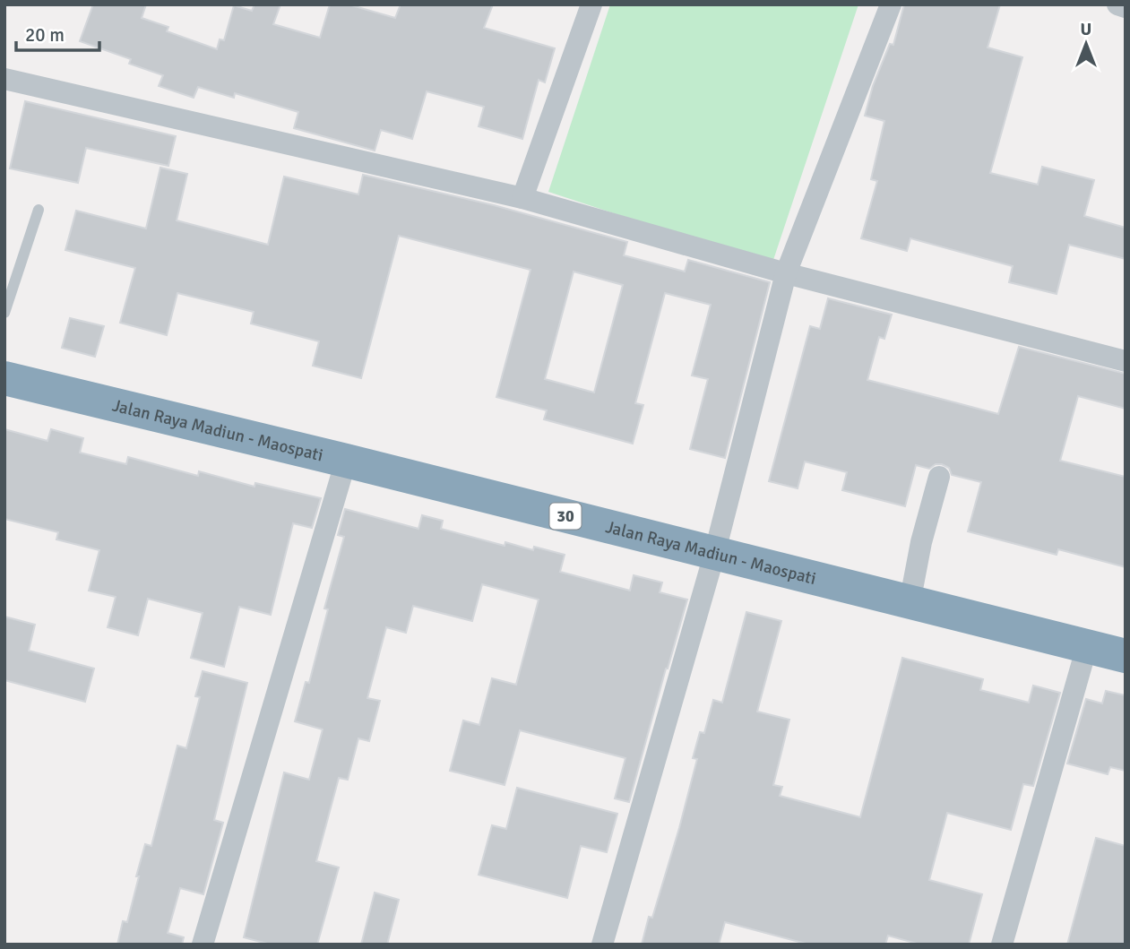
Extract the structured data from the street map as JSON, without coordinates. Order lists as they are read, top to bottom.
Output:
{
  "streets": {
    "highway": ["Jalan Raya Madiun - Maospati", "30"]
  },
  "scale_bar": "20 m",
  "north": "top"
}
